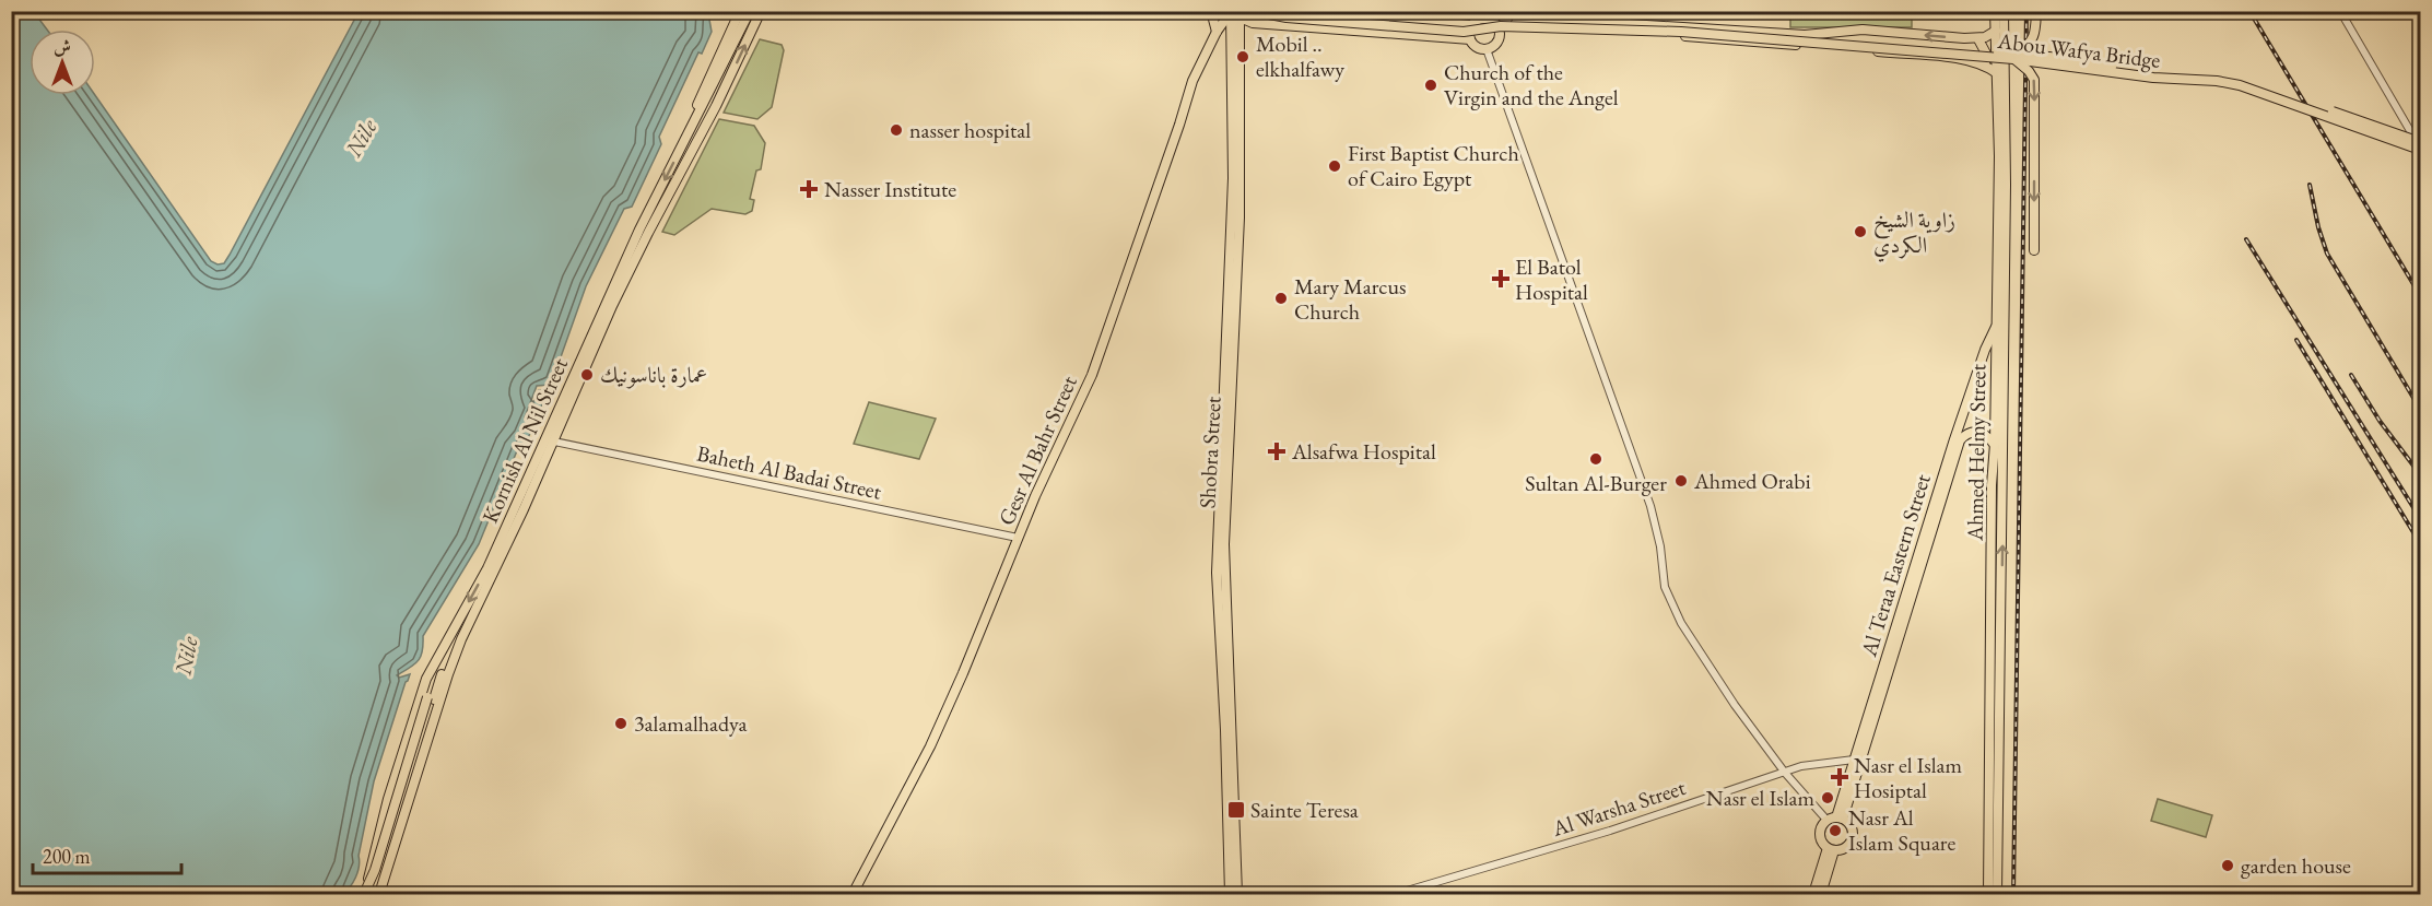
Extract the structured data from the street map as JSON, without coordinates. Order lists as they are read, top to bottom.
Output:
{
  "streets": {
    "highway": ["Kornish Al Nil Street"],
    "main road": [
      "Abou Wafya Bridge",
      "Gesr Al Bahr Street",
      "Shobra Street",
      "Ahmed Helmy Street",
      "Al Teraa Eastern Street"
    ],
    "street": ["Baheth Al Badai Street", "Al Warsha Street"]
  },
  "crossings": [
    ["Kornish Al Nil Street", "Baheth Al Badai Street"],
    ["Gesr Al Bahr Street", "Shobra Street"],
    ["Gesr Al Bahr Street", "Baheth Al Badai Street"],
    ["Ahmed Helmy Street", "Al Teraa Eastern Street"],
    ["Al Teraa Eastern Street", "Al Warsha Street"]
  ],
  "water": ["Nile"],
  "places": {
    "other": [
      "Mobil .. elkhalfawy",
      "Church of the Virgin and the Angel",
      "nasser hospital",
      "First Baptist Church of Cairo Egypt",
      "زاوية الشيخ الكردي",
      "Mary Marcus Church",
      "عمارة باناسونيك",
      "Sultan Al-Burger",
      "Ahmed Orabi",
      "3alamalhadya",
      "Nasr el Islam",
      "Nasr Al Islam Square",
      "garden house"
    ],
    "health": [
      "Nasser Institute",
      "El Batol Hospital",
      "Alsafwa Hospital",
      "Nasr el Islam Hosiptal"
    ],
    "transit": ["Sainte Teresa"]
  },
  "scale_bar": "200 m",
  "north": "top"
}
